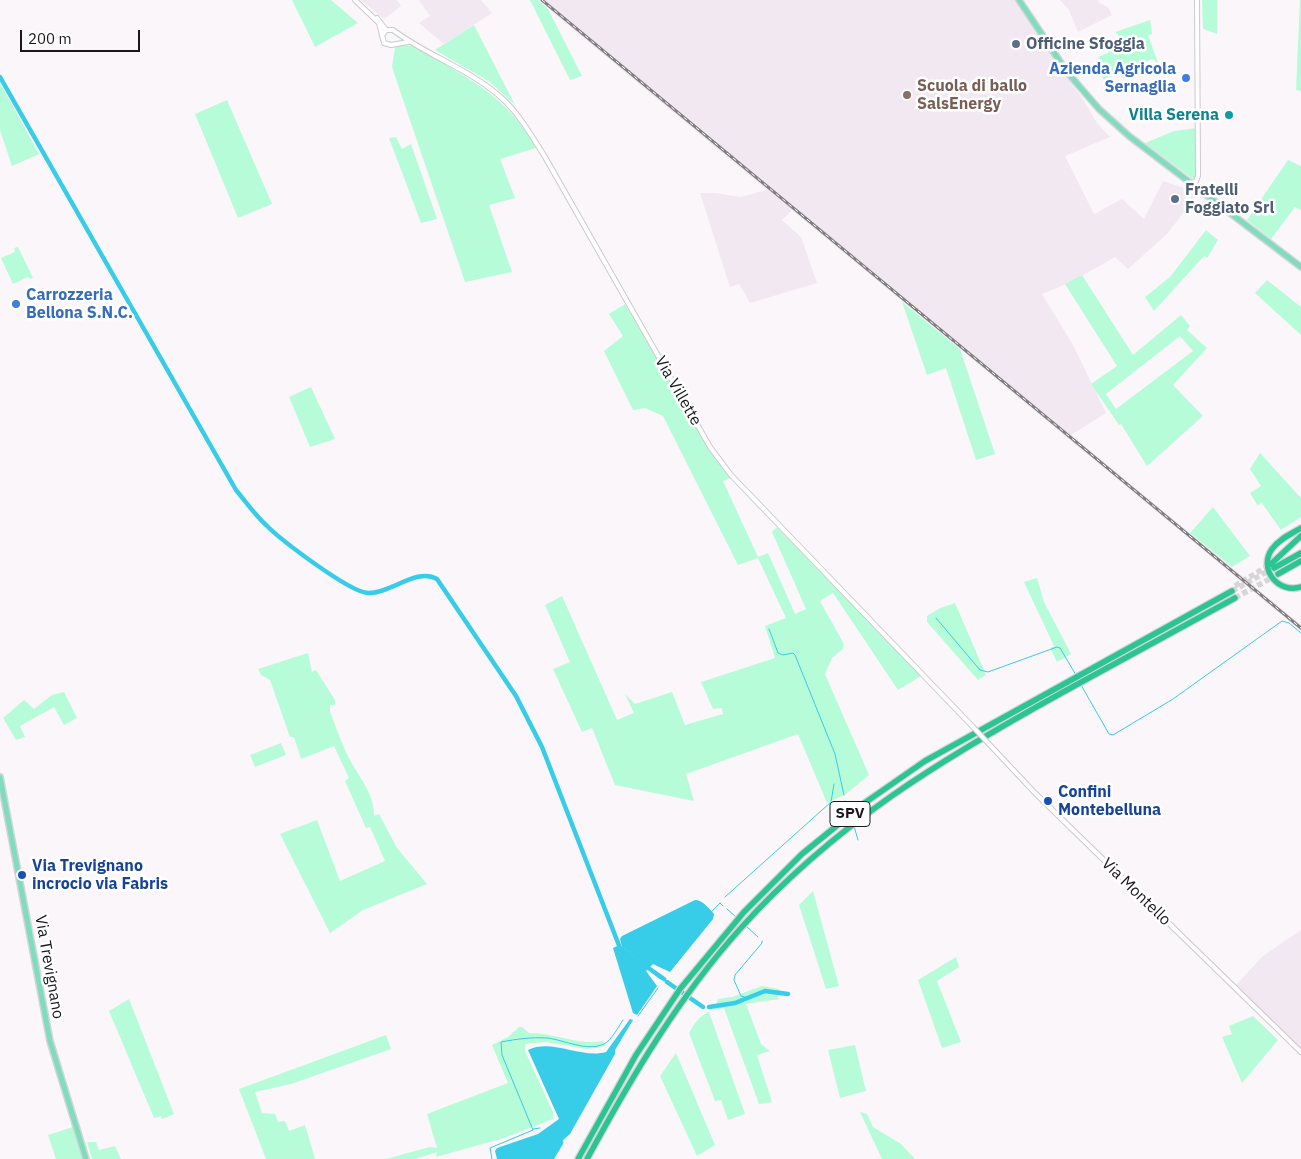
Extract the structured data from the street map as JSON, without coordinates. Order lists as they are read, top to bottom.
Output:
{
  "streets": {
    "highway": ["SPV"],
    "main road": ["Via Trevignano"],
    "street": ["Via Villette", "Via Montello"]
  },
  "crossings": [
    ["Via Villette", "Via Montello"]
  ],
  "places": [
    "Officine Sfoggia",
    "Azienda Agricola Sernaglia",
    "Scuola di ballo SalsEnergy",
    "Villa Serena",
    "Fratelli Foggiato Srl",
    "Carrozzeria Bellona S.N.C.",
    "Confini Montebelluna",
    "Via Trevignano incrocio via Fabris"
  ],
  "scale_bar": "200 m"
}
